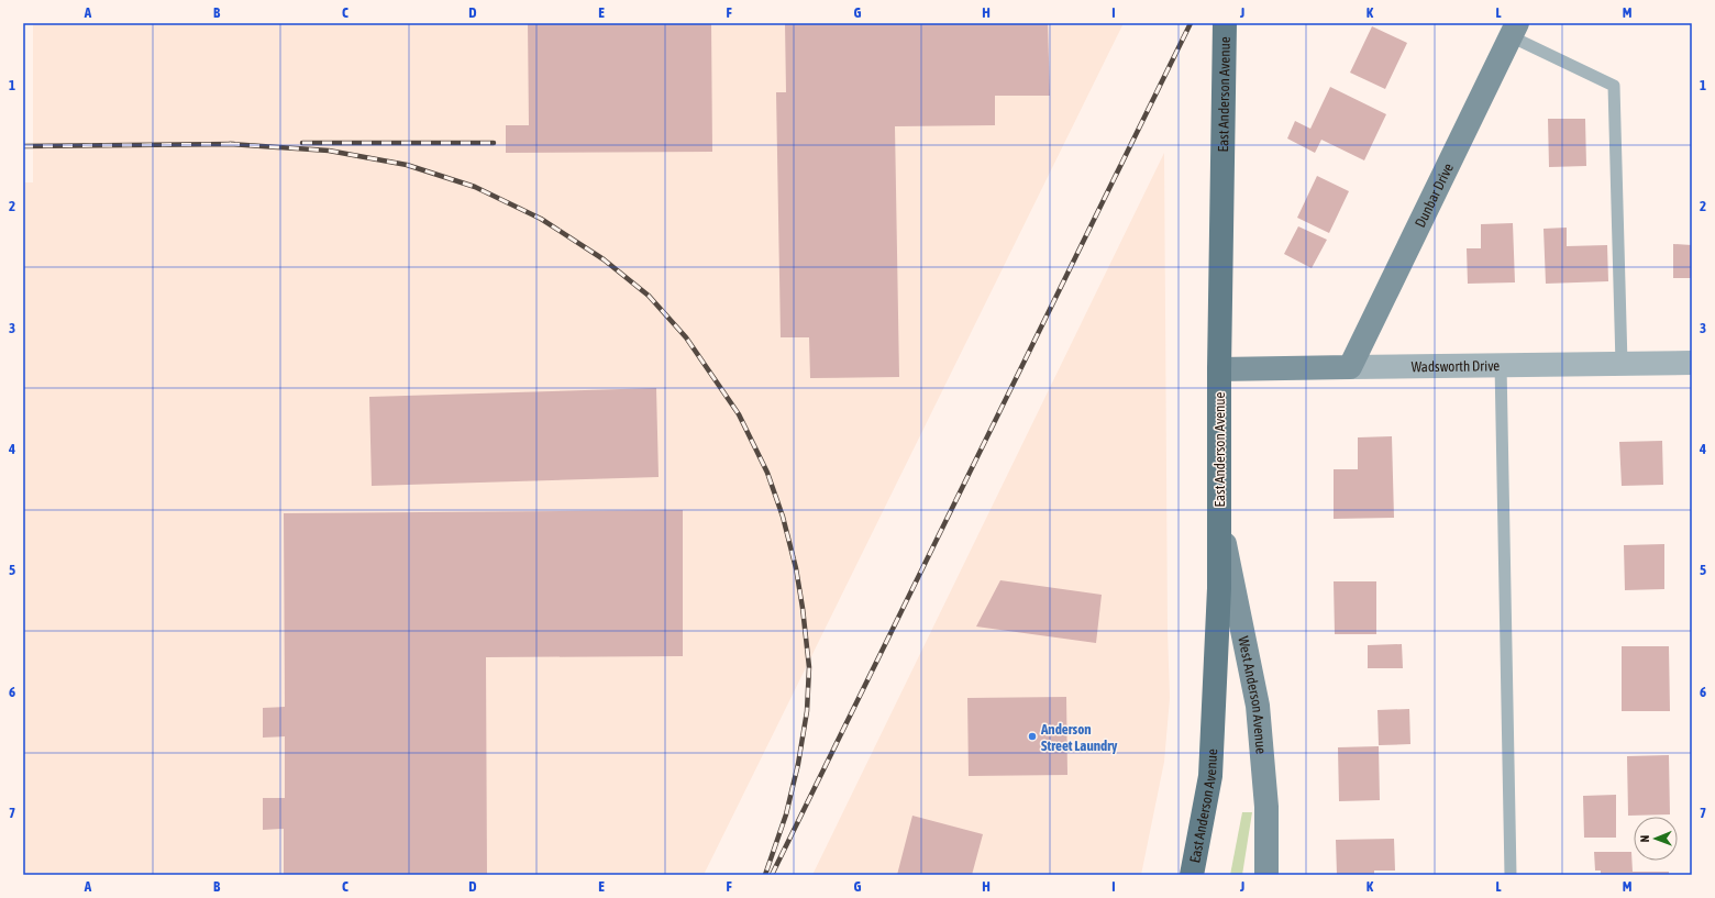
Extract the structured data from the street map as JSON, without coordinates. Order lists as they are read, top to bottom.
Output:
{
  "streets": {
    "main road": ["East Anderson Avenue"],
    "street": ["Dunbar Drive", "Wadsworth Drive", "West Anderson Avenue"]
  },
  "crossings": [
    ["East Anderson Avenue", "Wadsworth Drive"],
    ["East Anderson Avenue", "West Anderson Avenue"],
    ["Dunbar Drive", "Wadsworth Drive"]
  ],
  "places": ["Anderson Street Laundry"],
  "north": "left",
  "grid": {
    "columns": [
      "A",
      "B",
      "C",
      "D",
      "E",
      "F",
      "G",
      "H",
      "I",
      "J",
      "K",
      "L",
      "M"
    ],
    "rows": [
      "1",
      "2",
      "3",
      "4",
      "5",
      "6",
      "7"
    ]
  }
}
